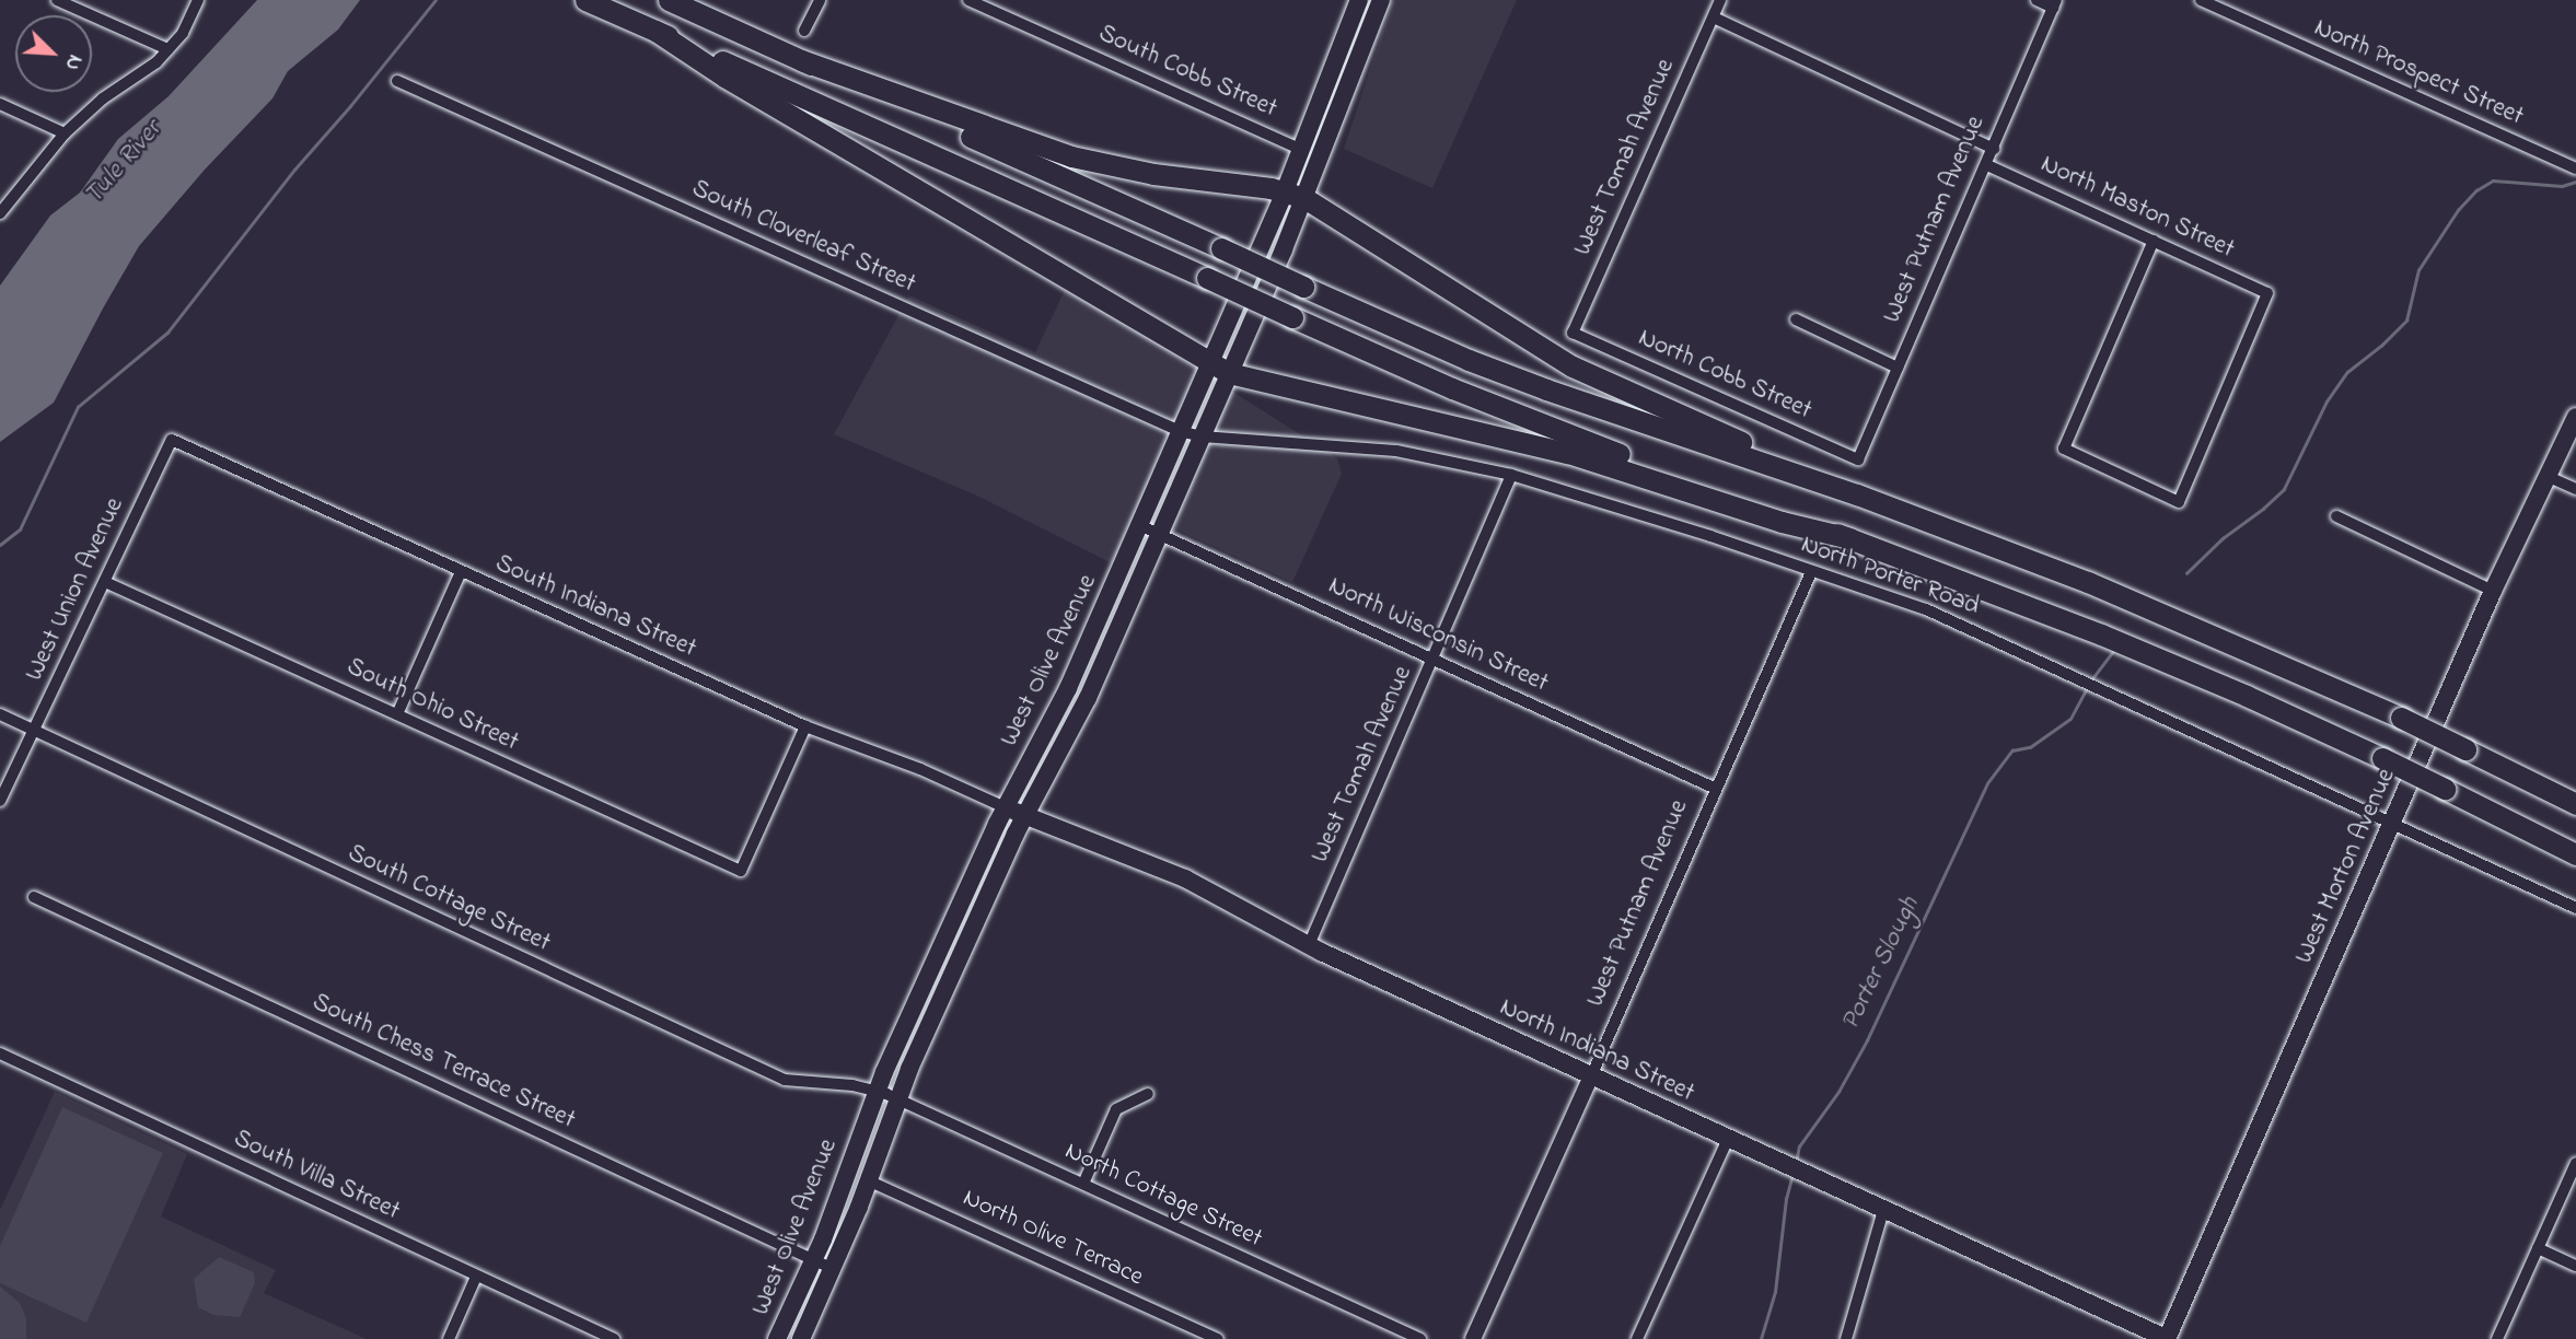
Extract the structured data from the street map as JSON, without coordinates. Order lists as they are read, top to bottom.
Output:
{
  "streets": {
    "main road": ["West Olive Avenue", "West Morton Avenue", "North Indiana Street"],
    "street": [
      "South Cobb Street",
      "North Prospect Street",
      "West Tomah Avenue",
      "North Maston Street",
      "West Putnam Avenue",
      "South Cloverleaf Street",
      "North Cobb Street",
      "North Porter Road",
      "West Union Avenue",
      "South Indiana Street",
      "North Wisconsin Street",
      "South Ohio Street",
      "South Cottage Street",
      "South Chess Terrace Street",
      "South Villa Street",
      "North Cottage Street",
      "North Olive Terrace"
    ]
  },
  "crossings": [
    ["South Cobb Street", "West Olive Avenue"],
    ["West Tomah Avenue", "North Cobb Street"],
    ["West Tomah Avenue", "North Porter Road"],
    ["West Tomah Avenue", "North Wisconsin Street"],
    ["West Tomah Avenue", "North Indiana Street"],
    ["North Maston Street", "West Putnam Avenue"],
    ["West Putnam Avenue", "North Cobb Street"],
    ["West Putnam Avenue", "North Porter Road"],
    ["West Putnam Avenue", "North Wisconsin Street"],
    ["West Putnam Avenue", "North Indiana Street"],
    ["South Cloverleaf Street", "North Porter Road"],
    ["South Cloverleaf Street", "West Olive Avenue"],
    ["North Porter Road", "West Olive Avenue"],
    ["North Porter Road", "West Morton Avenue"],
    ["West Union Avenue", "South Indiana Street"],
    ["West Union Avenue", "South Ohio Street"],
    ["West Union Avenue", "South Cottage Street"],
    ["South Indiana Street", "West Olive Avenue"],
    ["South Indiana Street", "South Ohio Street"],
    ["South Indiana Street", "North Indiana Street"],
    ["North Wisconsin Street", "West Olive Avenue"],
    ["West Olive Avenue", "South Cottage Street"],
    ["West Olive Avenue", "North Indiana Street"],
    ["West Olive Avenue", "South Chess Terrace Street"],
    ["West Olive Avenue", "North Cottage Street"],
    ["West Olive Avenue", "North Olive Terrace"],
    ["West Morton Avenue", "North Indiana Street"],
    ["South Cottage Street", "North Cottage Street"]
  ],
  "water": ["Tule River", "Porter Slough"],
  "north": "bottom right"
}
